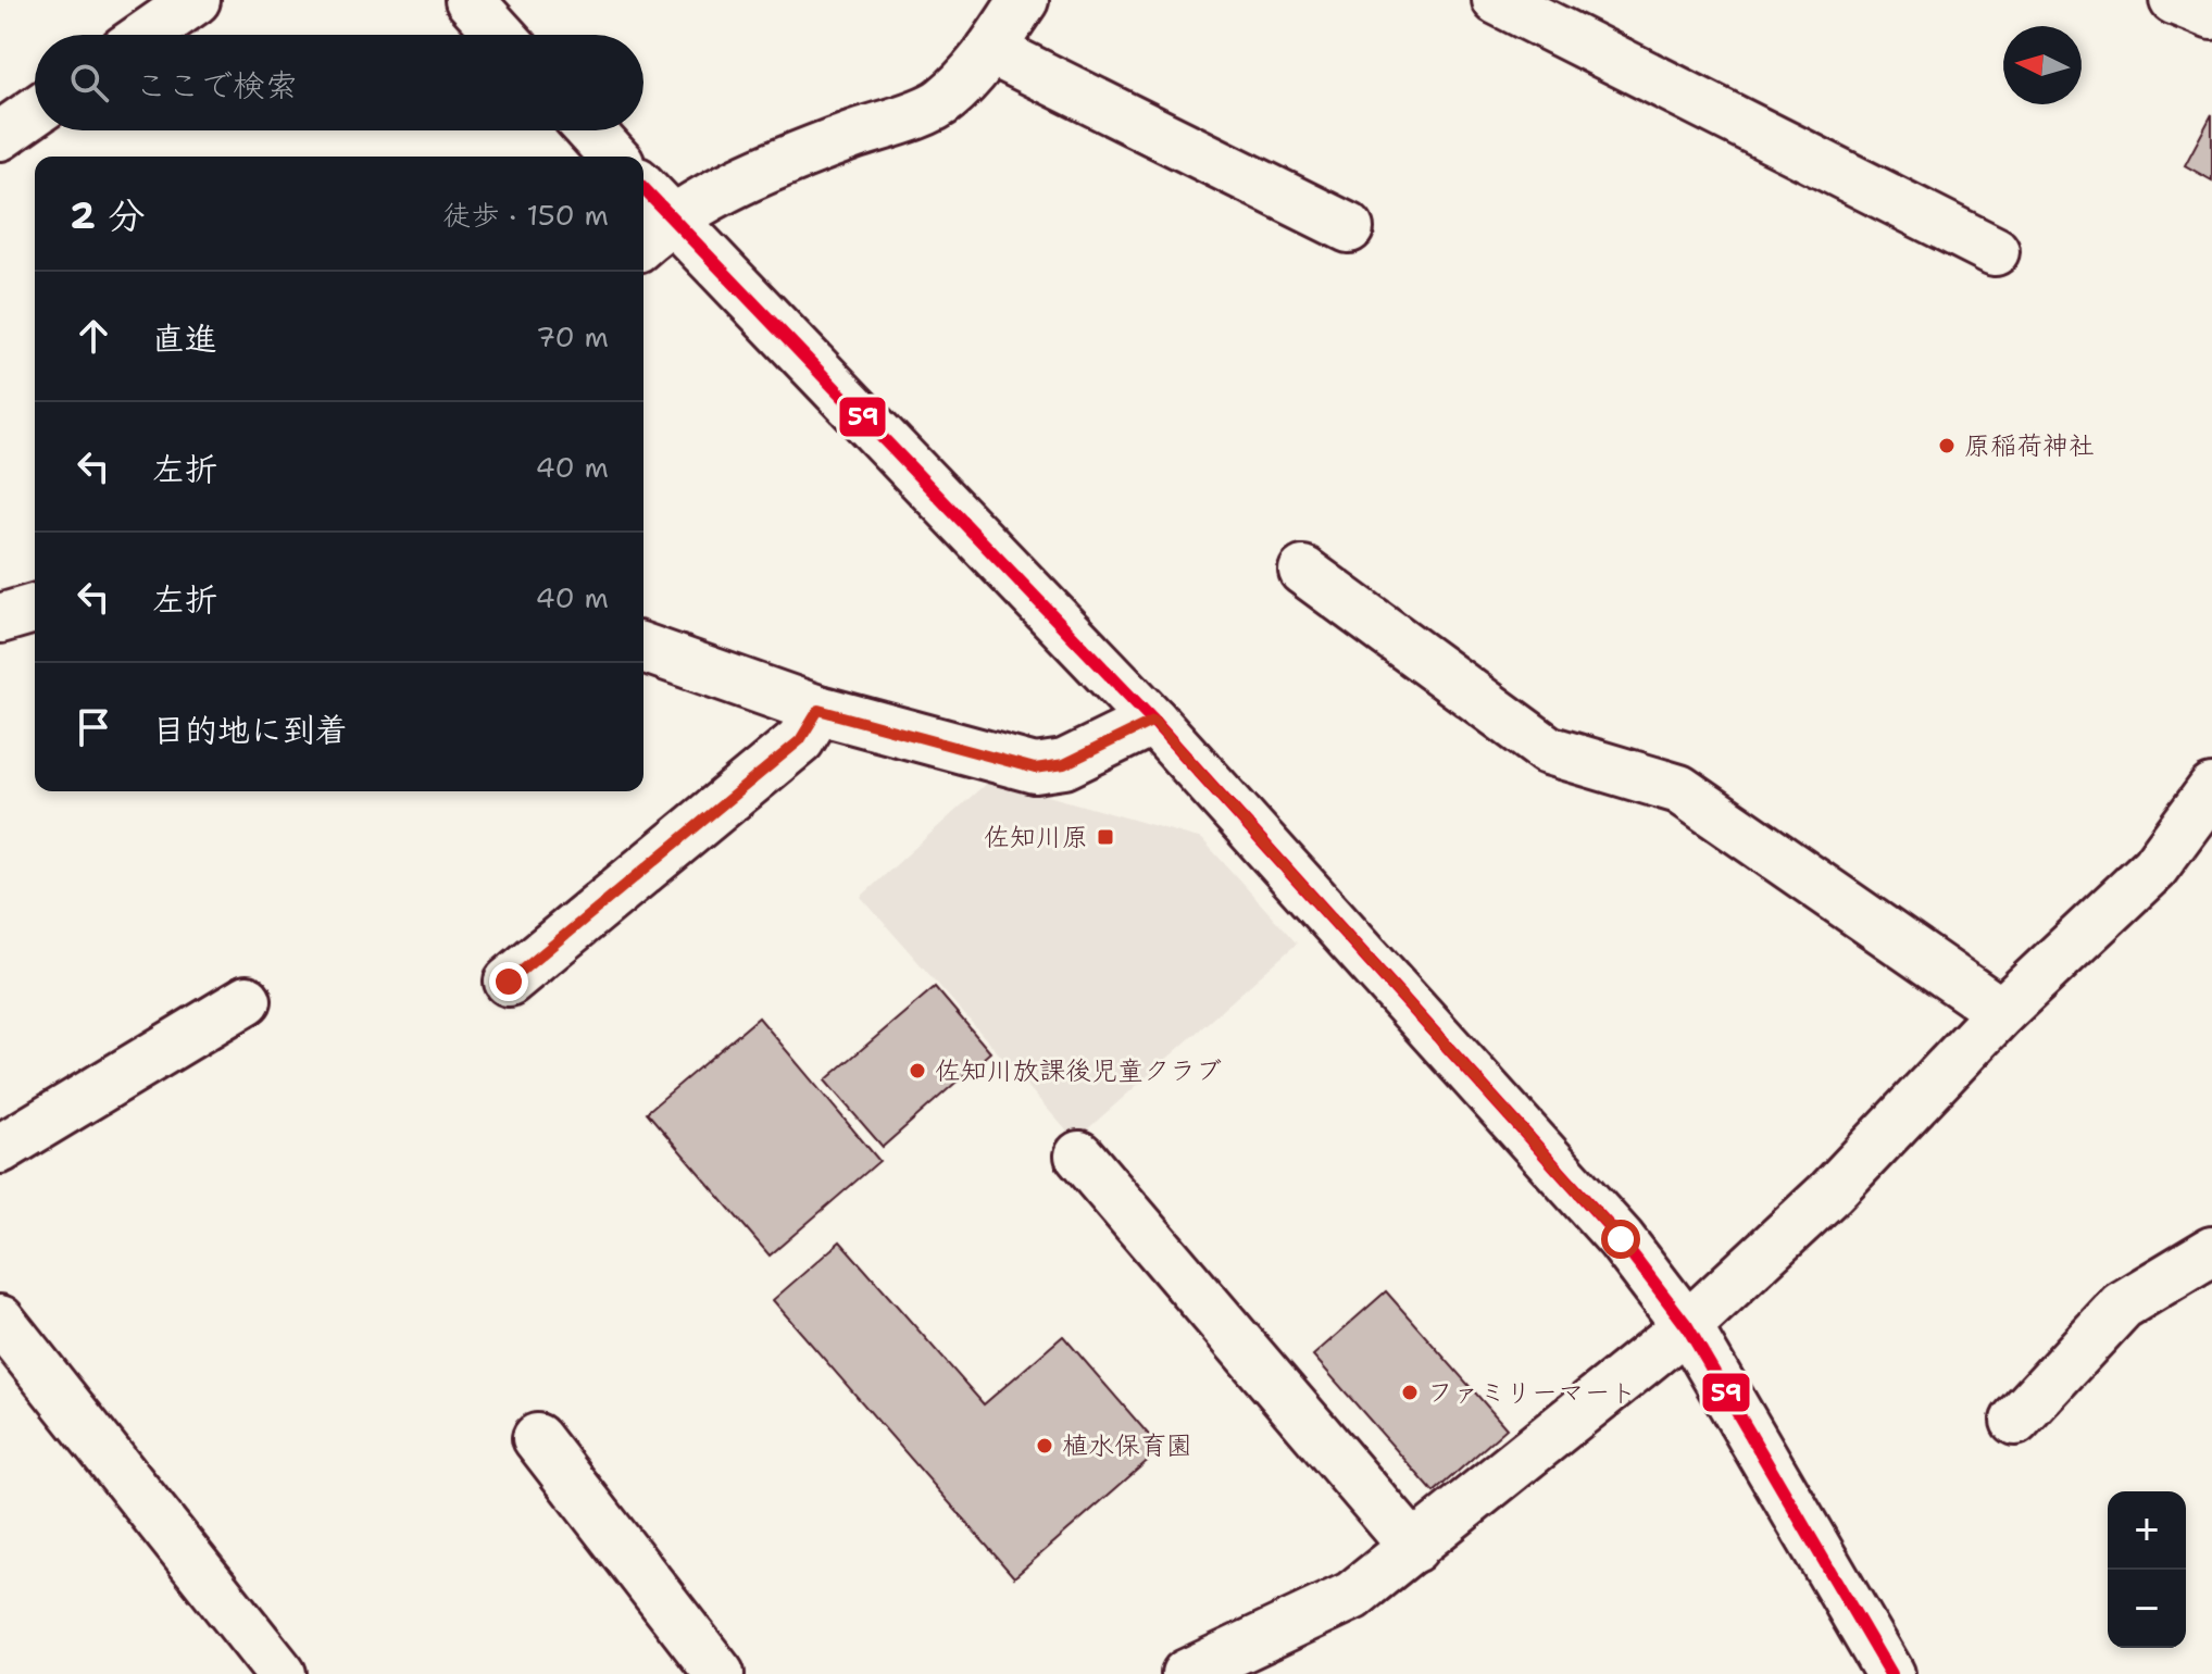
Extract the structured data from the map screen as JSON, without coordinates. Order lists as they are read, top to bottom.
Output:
{
  "places": {
    "other": [
      "原稲荷神社",
      "佐知川放課後児童クラブ",
      "ファミリーマート",
      "植水保育園"
    ],
    "transit": ["佐知川原"]
  },
  "lines": ["transit line 59"],
  "north": "left",
  "page": {
    "search": "ここで検索",
    "heading": ["2 分", "徒歩 · 150 m"],
    "list": [
      ["直進", "70 m"],
      ["左折", "40 m"],
      ["左折", "40 m"],
      "目的地に到着"
    ],
    "map_buttons": ["+", "−"]
  }
}
